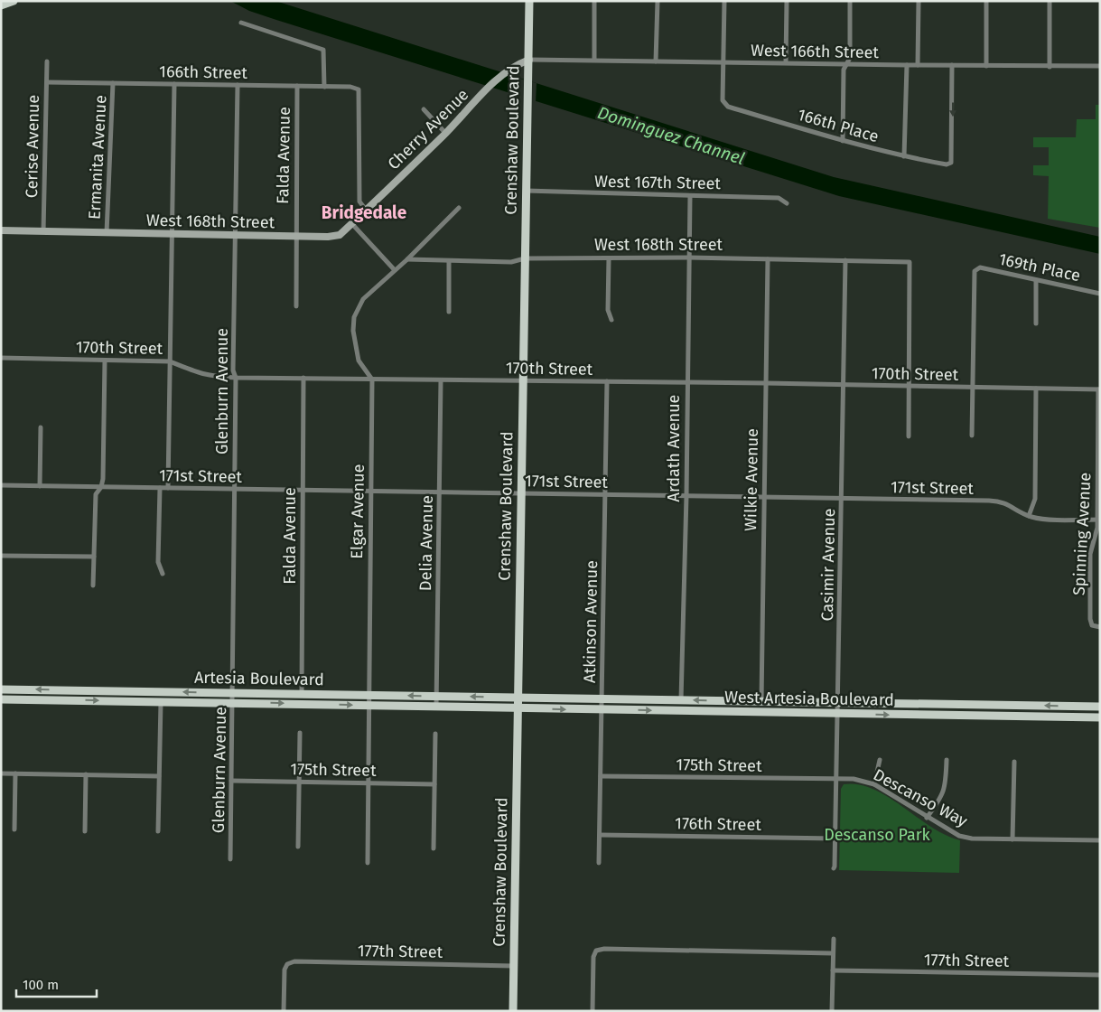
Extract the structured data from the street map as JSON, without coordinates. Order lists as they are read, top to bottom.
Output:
{
  "streets": {
    "main road": ["Crenshaw Boulevard", "Artesia Boulevard", "West Artesia Boulevard"],
    "street": [
      "West 166th Street",
      "166th Street",
      "166th Place",
      "Cherry Avenue",
      "Cerise Avenue",
      "Falda Avenue",
      "Ermanita Avenue",
      "West 167th Street",
      "West 168th Street",
      "169th Place",
      "170th Street",
      "Glenburn Avenue",
      "Ardath Avenue",
      "171st Street",
      "Wilkie Avenue",
      "Elgar Avenue",
      "Spinning Avenue",
      "Delia Avenue",
      "Casimir Avenue",
      "Atkinson Avenue",
      "175th Street",
      "Descanso Way",
      "176th Street",
      "177th Street"
    ]
  },
  "crossings": [
    ["West 166th Street", "166th Place"],
    ["West 166th Street", "Cherry Avenue"],
    ["West 166th Street", "Crenshaw Boulevard"],
    ["166th Street", "Cherry Avenue"],
    ["166th Street", "Cerise Avenue"],
    ["166th Street", "Falda Avenue"],
    ["166th Street", "Ermanita Avenue"],
    ["166th Street", "Glenburn Avenue"],
    ["Cherry Avenue", "Crenshaw Boulevard"],
    ["Cherry Avenue", "West 168th Street"],
    ["Crenshaw Boulevard", "West 167th Street"],
    ["Crenshaw Boulevard", "West 168th Street"],
    ["Crenshaw Boulevard", "170th Street"],
    ["Crenshaw Boulevard", "171st Street"],
    ["Crenshaw Boulevard", "Artesia Boulevard"],
    ["Crenshaw Boulevard", "West Artesia Boulevard"],
    ["Crenshaw Boulevard", "177th Street"],
    ["Cerise Avenue", "West 168th Street"],
    ["Falda Avenue", "West 168th Street"],
    ["Falda Avenue", "170th Street"],
    ["Falda Avenue", "171st Street"],
    ["Falda Avenue", "Artesia Boulevard"],
    ["Ermanita Avenue", "West 168th Street"],
    ["West 167th Street", "Ardath Avenue"],
    ["West 168th Street", "170th Street"],
    ["West 168th Street", "Glenburn Avenue"],
    ["West 168th Street", "Ardath Avenue"],
    ["West 168th Street", "Wilkie Avenue"],
    ["West 168th Street", "Casimir Avenue"],
    ["169th Place", "170th Street"],
    ["170th Street", "Glenburn Avenue"],
    ["170th Street", "Ardath Avenue"],
    ["170th Street", "Wilkie Avenue"],
    ["170th Street", "Elgar Avenue"],
    ["170th Street", "Spinning Avenue"],
    ["170th Street", "Delia Avenue"],
    ["170th Street", "Casimir Avenue"],
    ["170th Street", "Atkinson Avenue"],
    ["Glenburn Avenue", "171st Street"],
    ["Glenburn Avenue", "Artesia Boulevard"],
    ["Glenburn Avenue", "175th Street"],
    ["Ardath Avenue", "171st Street"],
    ["Ardath Avenue", "West Artesia Boulevard"],
    ["171st Street", "Wilkie Avenue"],
    ["171st Street", "Elgar Avenue"],
    ["171st Street", "Spinning Avenue"],
    ["171st Street", "Delia Avenue"],
    ["171st Street", "Casimir Avenue"],
    ["171st Street", "Atkinson Avenue"],
    ["Wilkie Avenue", "West Artesia Boulevard"],
    ["Elgar Avenue", "Artesia Boulevard"],
    ["Elgar Avenue", "175th Street"],
    ["Delia Avenue", "Artesia Boulevard"],
    ["Casimir Avenue", "West Artesia Boulevard"],
    ["Casimir Avenue", "175th Street"],
    ["Casimir Avenue", "Descanso Way"],
    ["Casimir Avenue", "176th Street"],
    ["Atkinson Avenue", "West Artesia Boulevard"],
    ["Atkinson Avenue", "175th Street"],
    ["Atkinson Avenue", "176th Street"],
    ["Artesia Boulevard", "West Artesia Boulevard"],
    ["175th Street", "Descanso Way"]
  ],
  "districts": ["Bridgedale"],
  "water": ["Dominguez Channel"],
  "parks": ["Descanso Park"],
  "scale_bar": "100 m"
}
